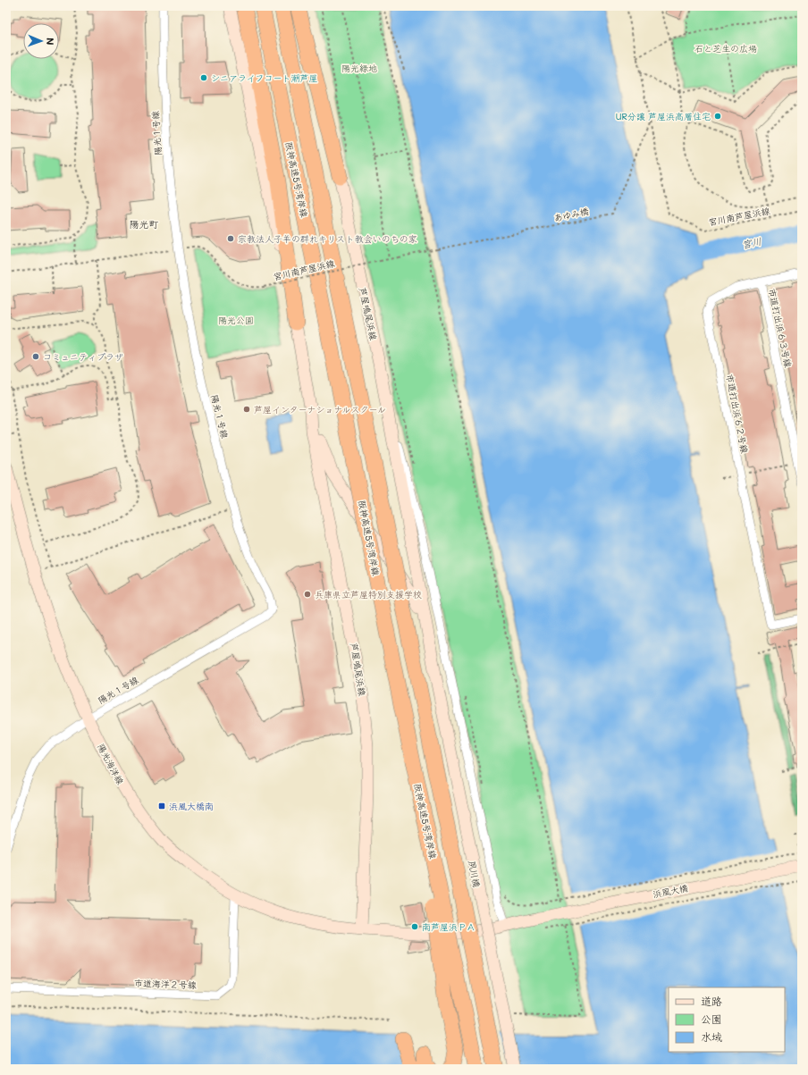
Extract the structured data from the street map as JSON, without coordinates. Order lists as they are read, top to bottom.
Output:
{
  "streets": {
    "highway": ["阪神高速5号湾岸線"],
    "main road": [
      "芦屋鳴尾浜線",
      "陽光海洋線",
      "夙川橋",
      "浜風大橋"
    ],
    "street": [
      "陽光１号線",
      "市道打出浜６３号線",
      "市道打出浜６２号線",
      "市道海洋２号線"
    ],
    "path": ["あゆみ橋", "宮川南芦屋浜線"]
  },
  "crossings": [
    ["陽光１号線", "陽光海洋線"],
    ["あゆみ橋", "宮川南芦屋浜線"],
    ["芦屋鳴尾浜線", "陽光海洋線"],
    ["芦屋鳴尾浜線", "夙川橋"],
    ["市道打出浜６３号線", "市道打出浜６２号線"],
    ["陽光海洋線", "浜風大橋"],
    ["陽光海洋線", "市道海洋２号線"]
  ],
  "districts": ["陽光町"],
  "water": ["宮川"],
  "parks": ["石と芝生の広場", "陽光緑地", "陽光公園"],
  "places": {
    "other": [
      "シニアライフコート潮芦屋",
      "UR分譲 芦屋浜高層住宅",
      "宗教法人子羊の群れキリスト教会いのちの家",
      "コミュニティプラザ",
      "芦屋インターナショナルスクール",
      "兵庫県立芦屋特別支援学校",
      "南芦屋浜ＰＡ"
    ],
    "transit": ["浜風大橋南"]
  },
  "legend": ["道路", "公園", "水域"],
  "north": "right"
}
